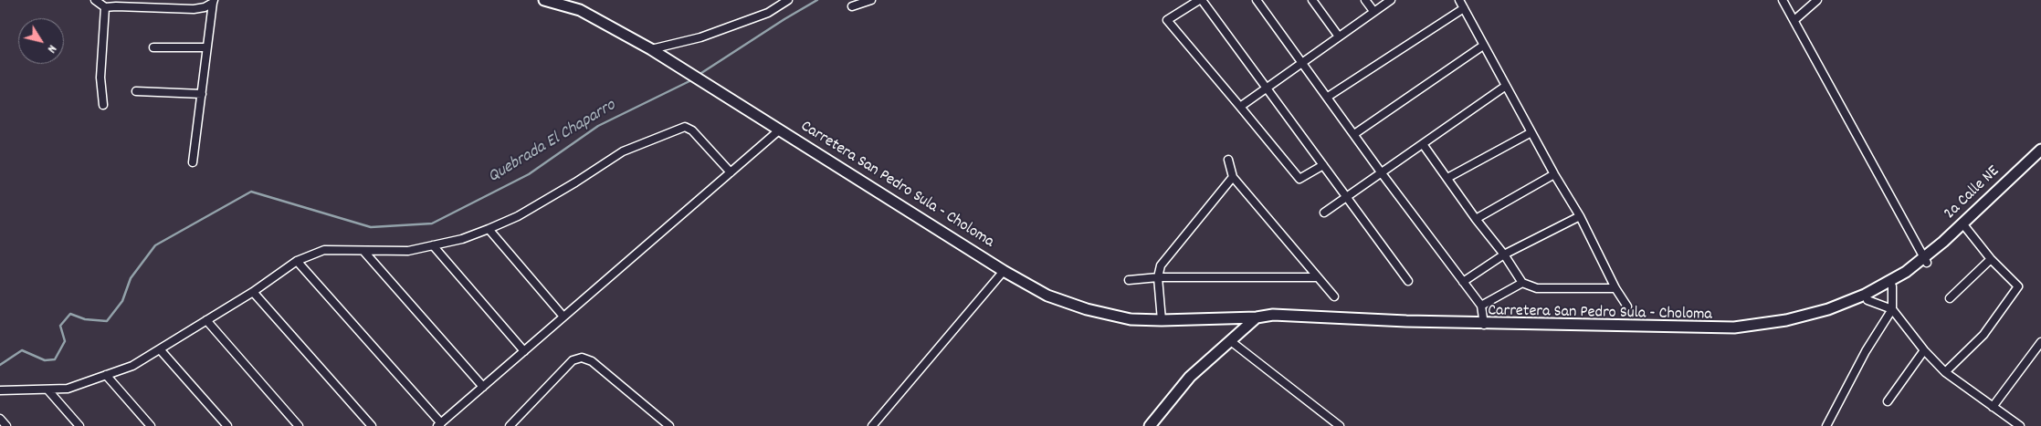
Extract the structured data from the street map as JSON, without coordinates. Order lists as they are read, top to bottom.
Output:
{
  "streets": {
    "main road": ["Carretera San Pedro Sula - Choloma", "2a Calle NE"]
  },
  "crossings": [
    ["Carretera San Pedro Sula - Choloma", "2a Calle NE"]
  ],
  "water": ["Quebrada El Chaparro"],
  "north": "bottom right"
}
